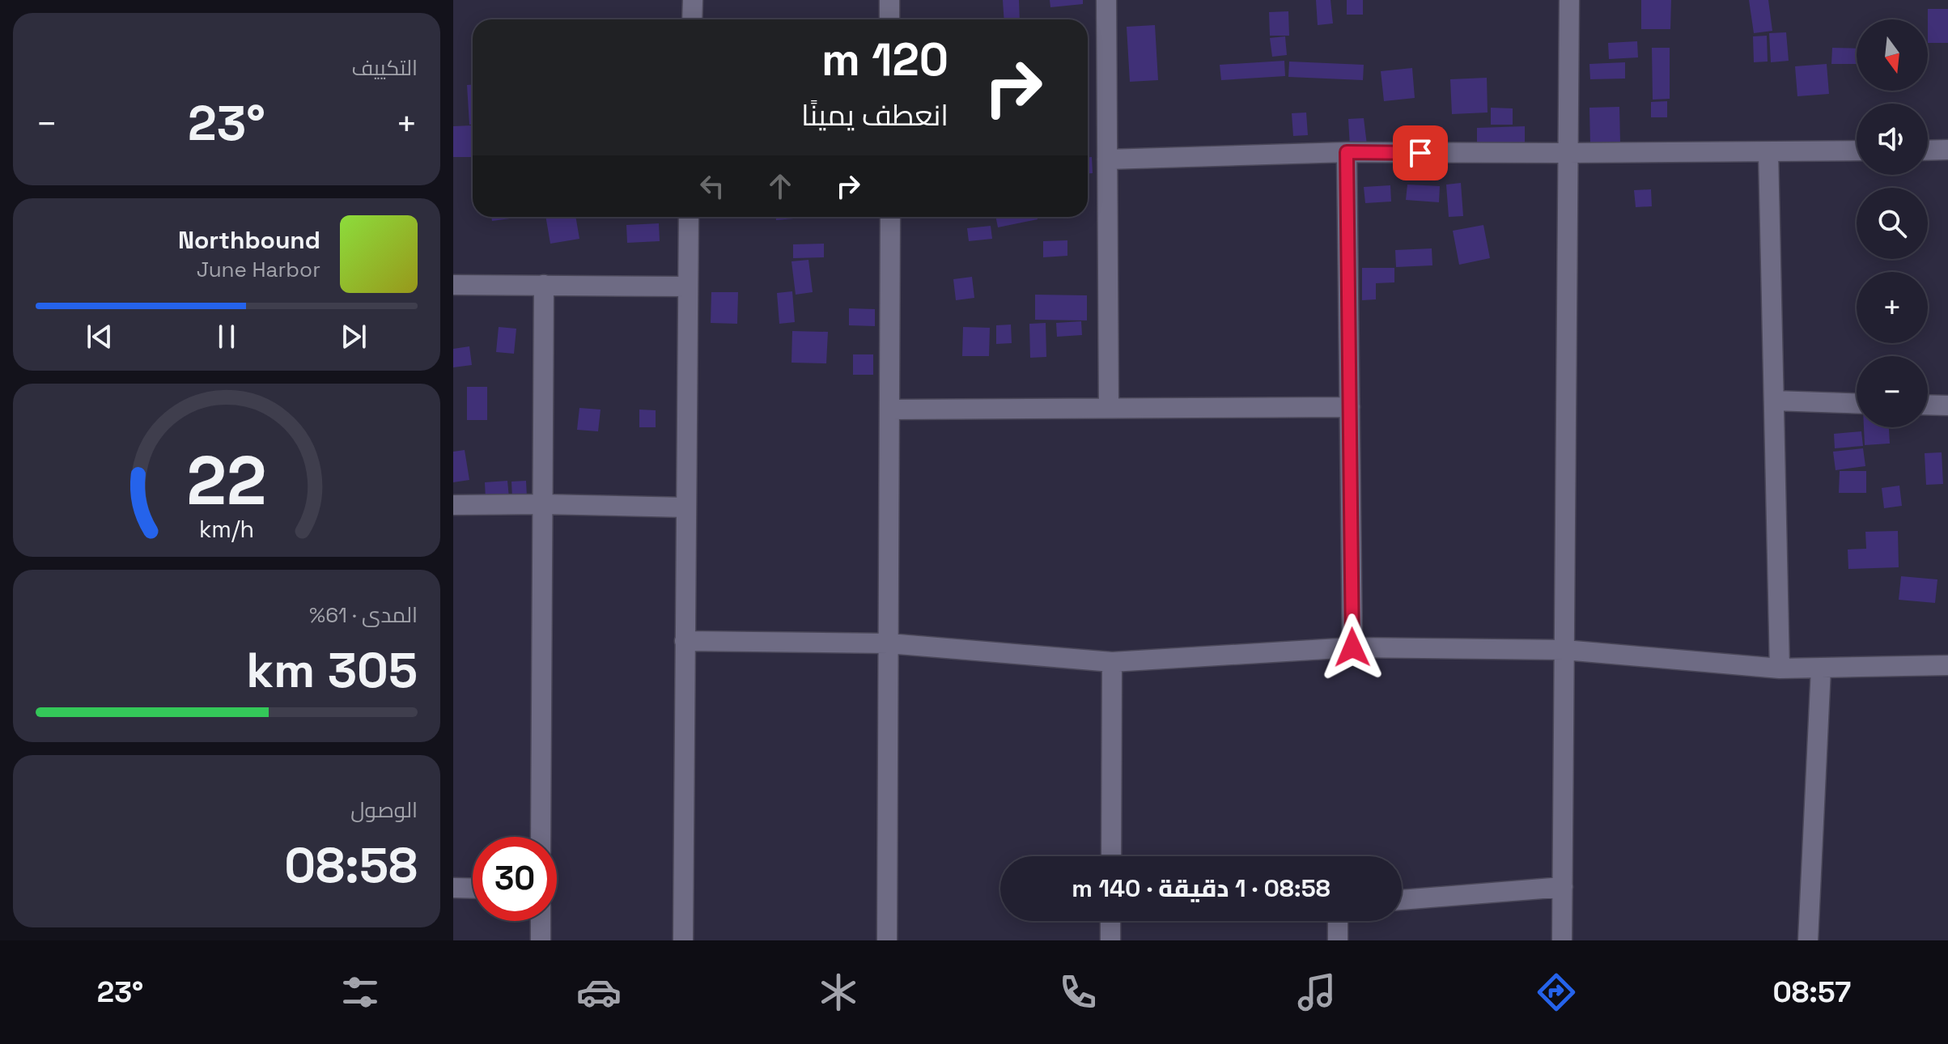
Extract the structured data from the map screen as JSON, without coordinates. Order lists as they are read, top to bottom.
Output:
{
  "north": "bottom",
  "page": {
    "tile": [
      "التكييف",
      ["المدى · 61%", "305 km"],
      ["الوصول", "08:58"]
    ],
    "map_buttons": ["+", "−"],
    "turn": ["120 m", "انعطف يمينًا"],
    "heat": ["−", "23°", "+"],
    "song": ["Northbound", "June Harbor"],
    "limit": "30",
    "trip": "08:58 · 1 دقيقة · 140 m",
    "tabs": ["08:57", "23°"],
    "gauge": ["22", "km/h"]
  }
}
